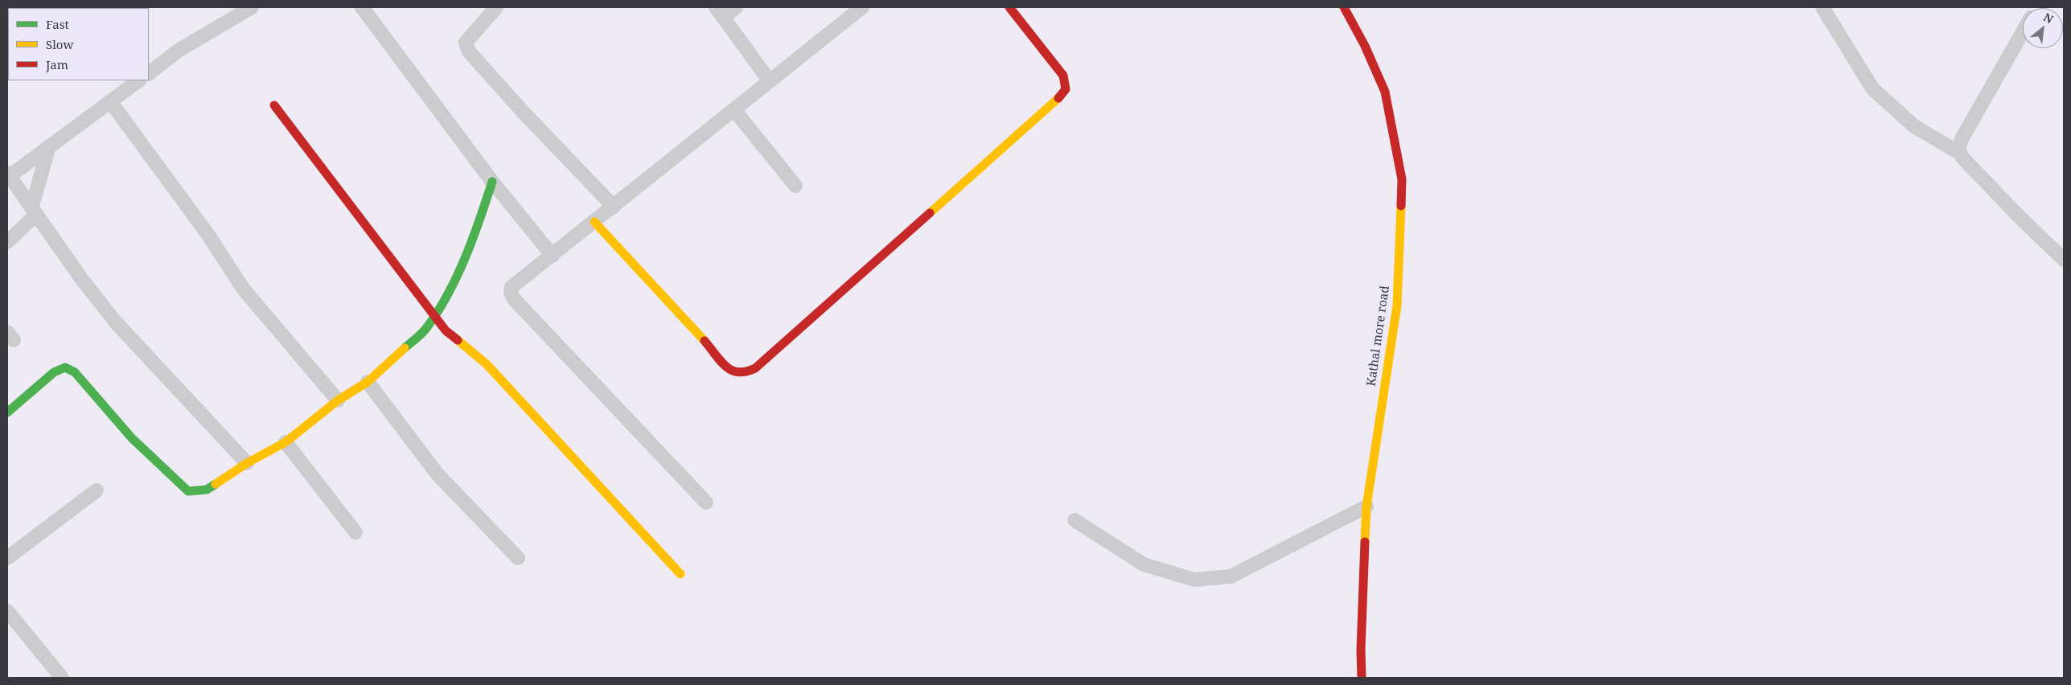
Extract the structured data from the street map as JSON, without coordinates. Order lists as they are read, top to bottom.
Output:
{
  "streets": {
    "street": ["Kathal more road"]
  },
  "legend": ["Fast", "Slow", "Jam"],
  "north": "top right"
}
